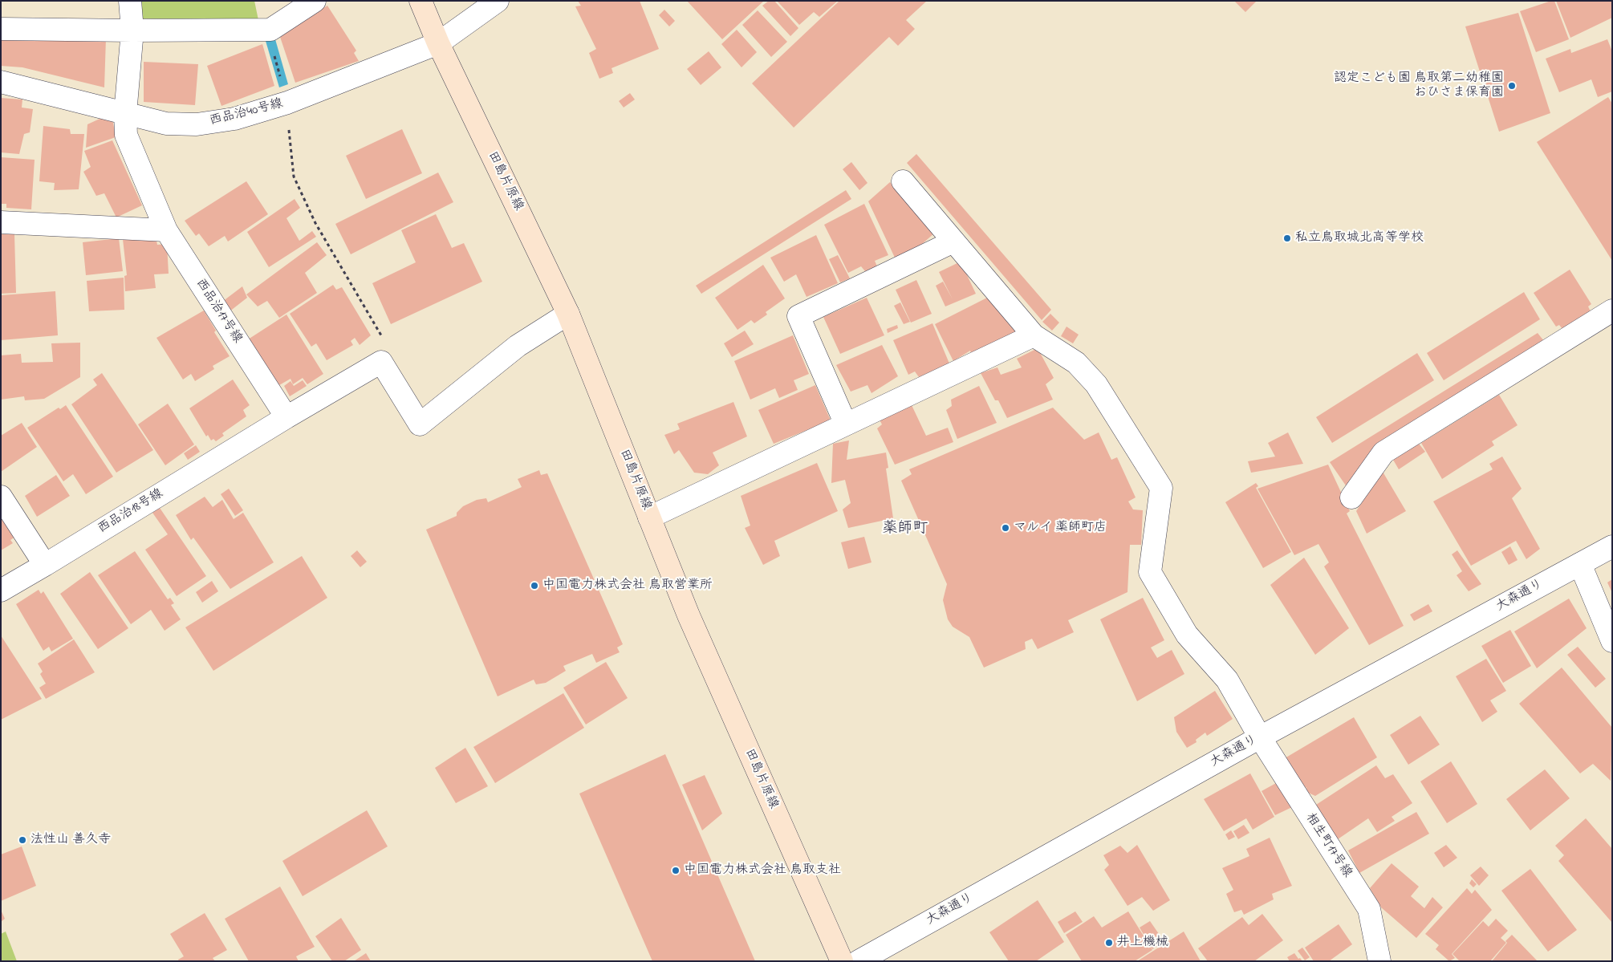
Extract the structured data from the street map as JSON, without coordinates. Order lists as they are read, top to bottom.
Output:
{
  "streets": {
    "main road": ["田島片原線"],
    "street": [
      "西品治40号線",
      "西品治17号線",
      "西品治18号線",
      "大森通り",
      "相生町17号線"
    ]
  },
  "crossings": [
    ["西品治40号線", "田島片原線"],
    ["西品治40号線", "西品治17号線"],
    ["西品治17号線", "西品治18号線"],
    ["大森通り", "相生町17号線"]
  ],
  "districts": ["薬師町"],
  "places": [
    "認定こども園 鳥取第二幼稚園 おひさま保育園",
    "私立鳥取城北高等学校",
    "マルイ 薬師町店",
    "中国電力株式会社 鳥取営業所",
    "法性山 善久寺",
    "中国電力株式会社 鳥取支社",
    "井上機械"
  ]
}
